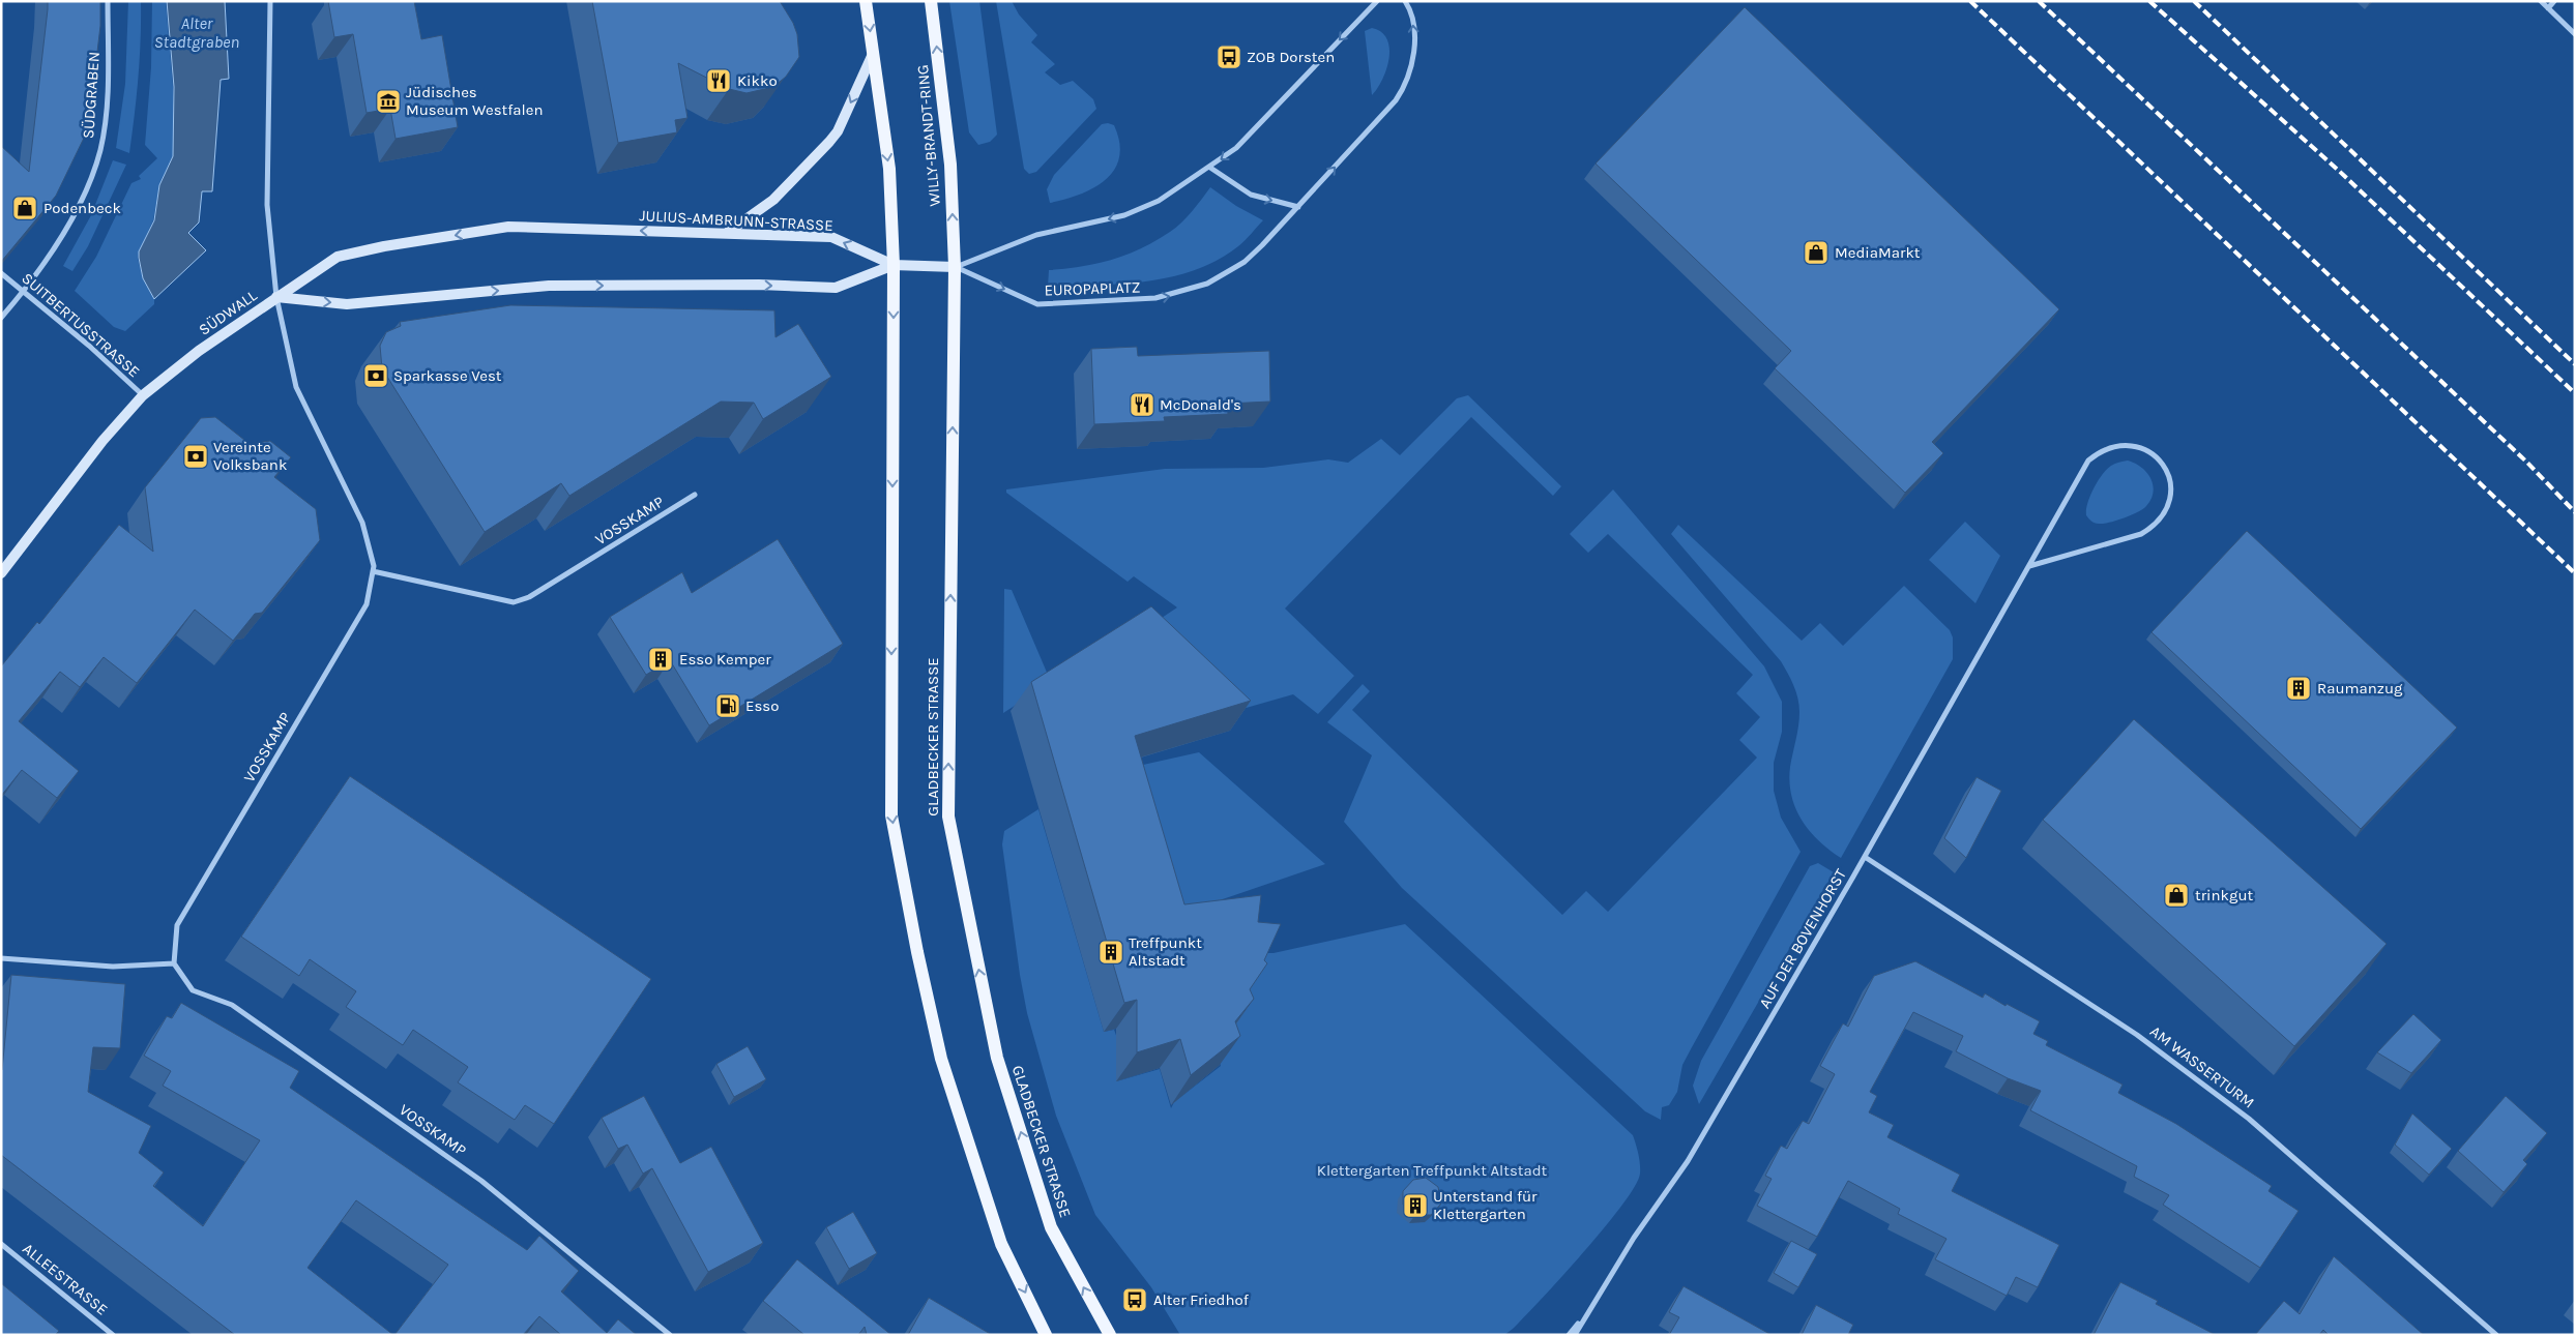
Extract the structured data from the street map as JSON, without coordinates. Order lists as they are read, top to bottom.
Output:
{
  "streets": {
    "main road": [
      "WILLY-BRANDT-RING",
      "JULIUS-AMBRUNN-STRASSE",
      "SÜDWALL",
      "GLADBECKER STRASSE"
    ],
    "street": [
      "SÜDGRABEN",
      "EUROPAPLATZ",
      "SUITBERTUSSTRASSE",
      "VOSSKAMP",
      "AUF DER BOVENHORST",
      "AM WASSERTURM",
      "ALLEESTRASSE"
    ]
  },
  "crossings": [
    ["SÜDGRABEN", "SUITBERTUSSTRASSE"],
    ["WILLY-BRANDT-RING", "EUROPAPLATZ"],
    ["WILLY-BRANDT-RING", "GLADBECKER STRASSE"],
    ["JULIUS-AMBRUNN-STRASSE", "SÜDWALL"],
    ["JULIUS-AMBRUNN-STRASSE", "VOSSKAMP"],
    ["EUROPAPLATZ", "GLADBECKER STRASSE"],
    ["SÜDWALL", "SUITBERTUSSTRASSE"],
    ["SÜDWALL", "VOSSKAMP"],
    ["AUF DER BOVENHORST", "AM WASSERTURM"]
  ],
  "one_way": ["EUROPAPLATZ"],
  "water": ["Alter Stadtgraben"],
  "parks": ["Klettergarten Treffpunkt Altstadt"],
  "places": {
    "bus stop": ["ZOB Dorsten", "Alter Friedhof"],
    "restaurant": ["Kikko", "McDonald's"],
    "museum": ["Jüdisches Museum Westfalen"],
    "shop": ["Podenbeck", "MediaMarkt", "trinkgut"],
    "bank": ["Sparkasse Vest", "Vereinte Volksbank"],
    "building": [
      "Esso Kemper",
      "Raumanzug",
      "Treffpunkt Altstadt",
      "Unterstand für Klettergarten"
    ],
    "fuel station": ["Esso"]
  }
}
